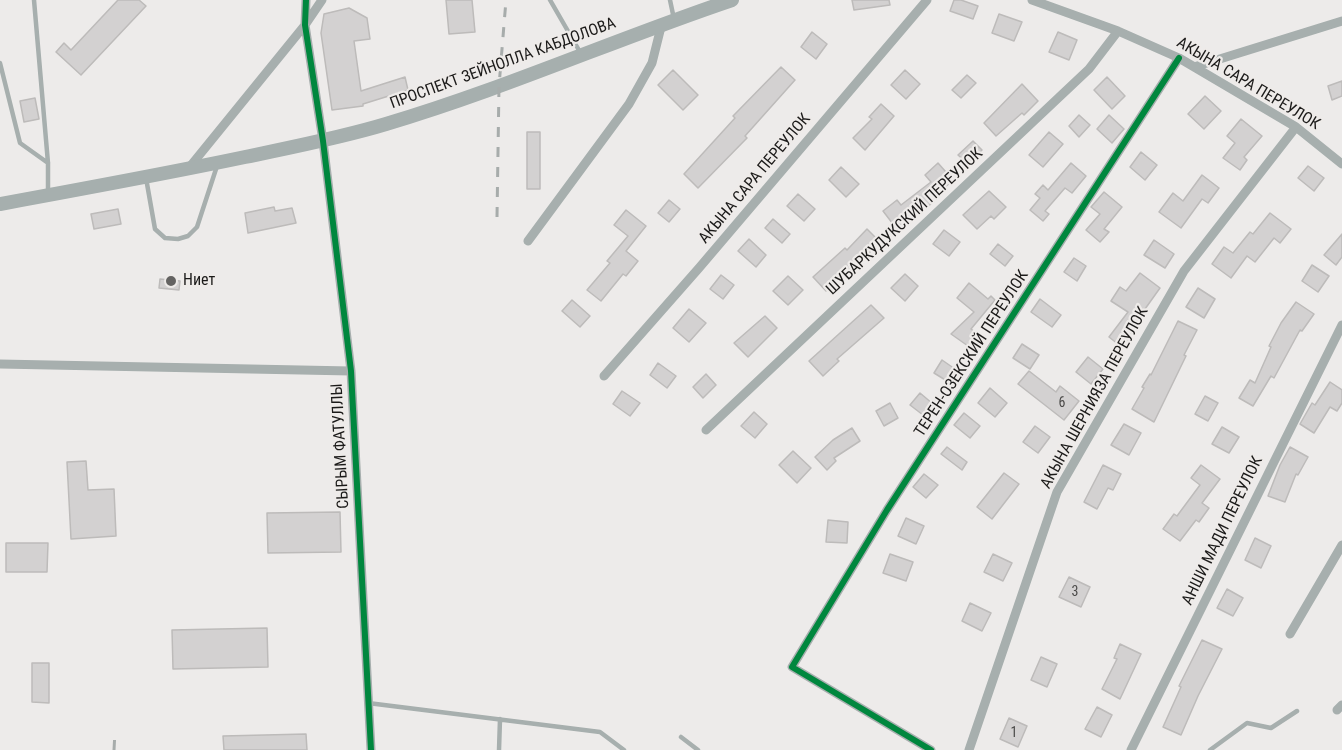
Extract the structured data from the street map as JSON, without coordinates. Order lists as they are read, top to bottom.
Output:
{
  "streets": {
    "main road": ["ПРОСПЕКТ ЗЕЙНОЛЛА КАБДОЛОВА"],
    "street": [
      "АКЫНА САРА ПЕРЕУЛОК",
      "ШУБАРКУДУКСКИЙ ПЕРЕУЛОК",
      "ТЕРЕН-ОЗЕКСКИЙ ПЕРЕУЛОК",
      "АКЫНА ШЕРНИЯЗА ПЕРЕУЛОК",
      "СЫРЫМ ФАТУЛЛЫ",
      "АНШИ МАДИ ПЕРЕУЛОК"
    ]
  },
  "crossings": [
    ["ПРОСПЕКТ ЗЕЙНОЛЛА КАБДОЛОВА", "СЫРЫМ ФАТУЛЛЫ"],
    ["АКЫНА САРА ПЕРЕУЛОК", "ШУБАРКУДУКСКИЙ ПЕРЕУЛОК"],
    ["АКЫНА САРА ПЕРЕУЛОК", "ТЕРЕН-ОЗЕКСКИЙ ПЕРЕУЛОК"],
    ["АКЫНА САРА ПЕРЕУЛОК", "АКЫНА ШЕРНИЯЗА ПЕРЕУЛОК"]
  ],
  "places": ["Ниет"],
  "house_numbers": ["6", "3", "1"]
}
